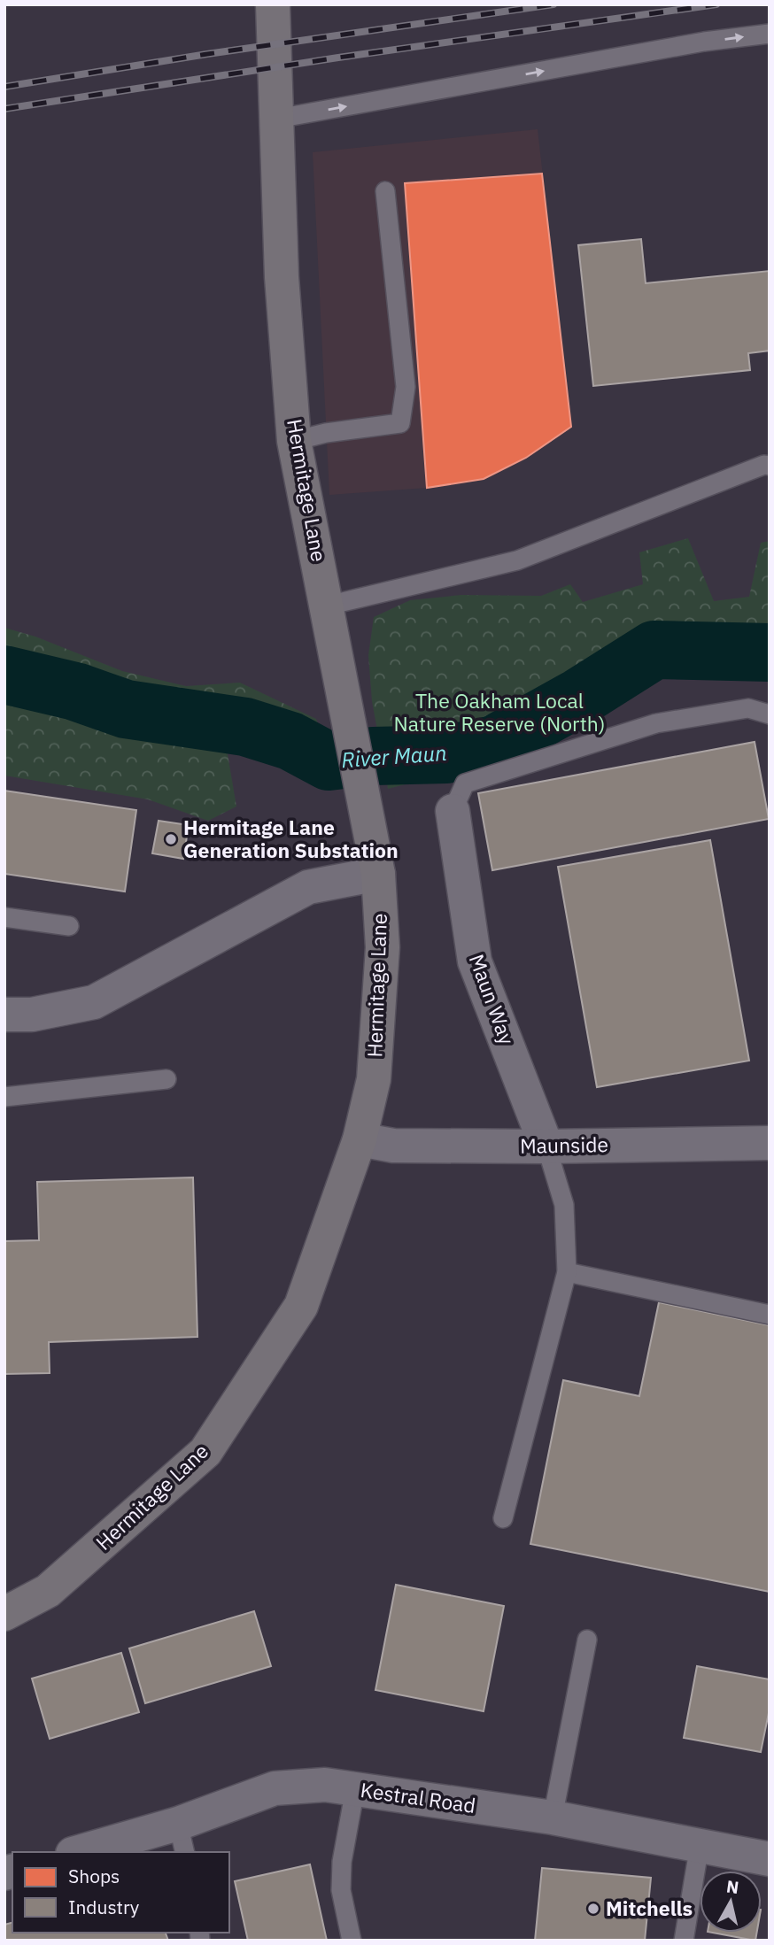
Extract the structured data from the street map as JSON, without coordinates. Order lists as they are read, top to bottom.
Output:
{
  "streets": {
    "street": [
      "Hermitage Lane",
      "Maun Way",
      "Maunside",
      "Kestral Road"
    ]
  },
  "crossings": [
    ["Hermitage Lane", "Maunside"],
    ["Maun Way", "Maunside"]
  ],
  "water": ["River Maun"],
  "parks": ["The Oakham Local Nature Reserve (North)"],
  "places": ["Hermitage Lane Generation Substation", "Mitchells"],
  "legend": ["Shops", "Industry"],
  "north": "top"
}
